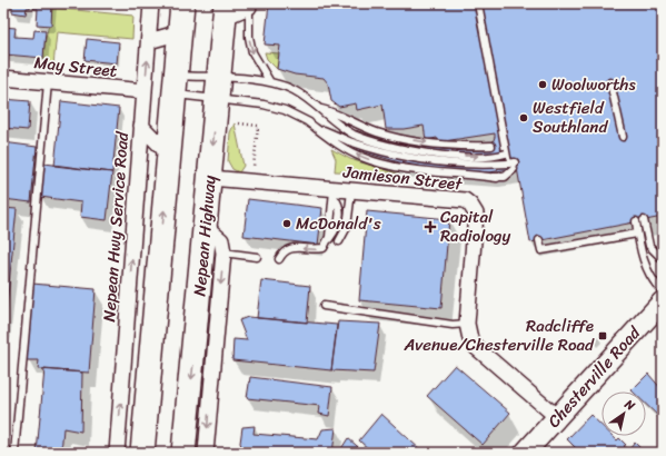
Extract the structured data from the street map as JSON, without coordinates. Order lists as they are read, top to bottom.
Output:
{
  "streets": {
    "highway": ["Nepean Highway"],
    "main road": ["Chesterville Road"],
    "street": ["May Street", "Jamieson Street", "Nepean Hwy Service Road"]
  },
  "crossings": [
    ["May Street", "Nepean Hwy Service Road"],
    ["Jamieson Street", "Nepean Highway"],
    ["Jamieson Street", "Chesterville Road"]
  ],
  "places": {
    "other": ["Woolworths", "Westfield Southland", "McDonald's"],
    "health": ["Capital Radiology"],
    "transit": ["Radcliffe Avenue/Chesterville Road"]
  },
  "north": "top right"
}
